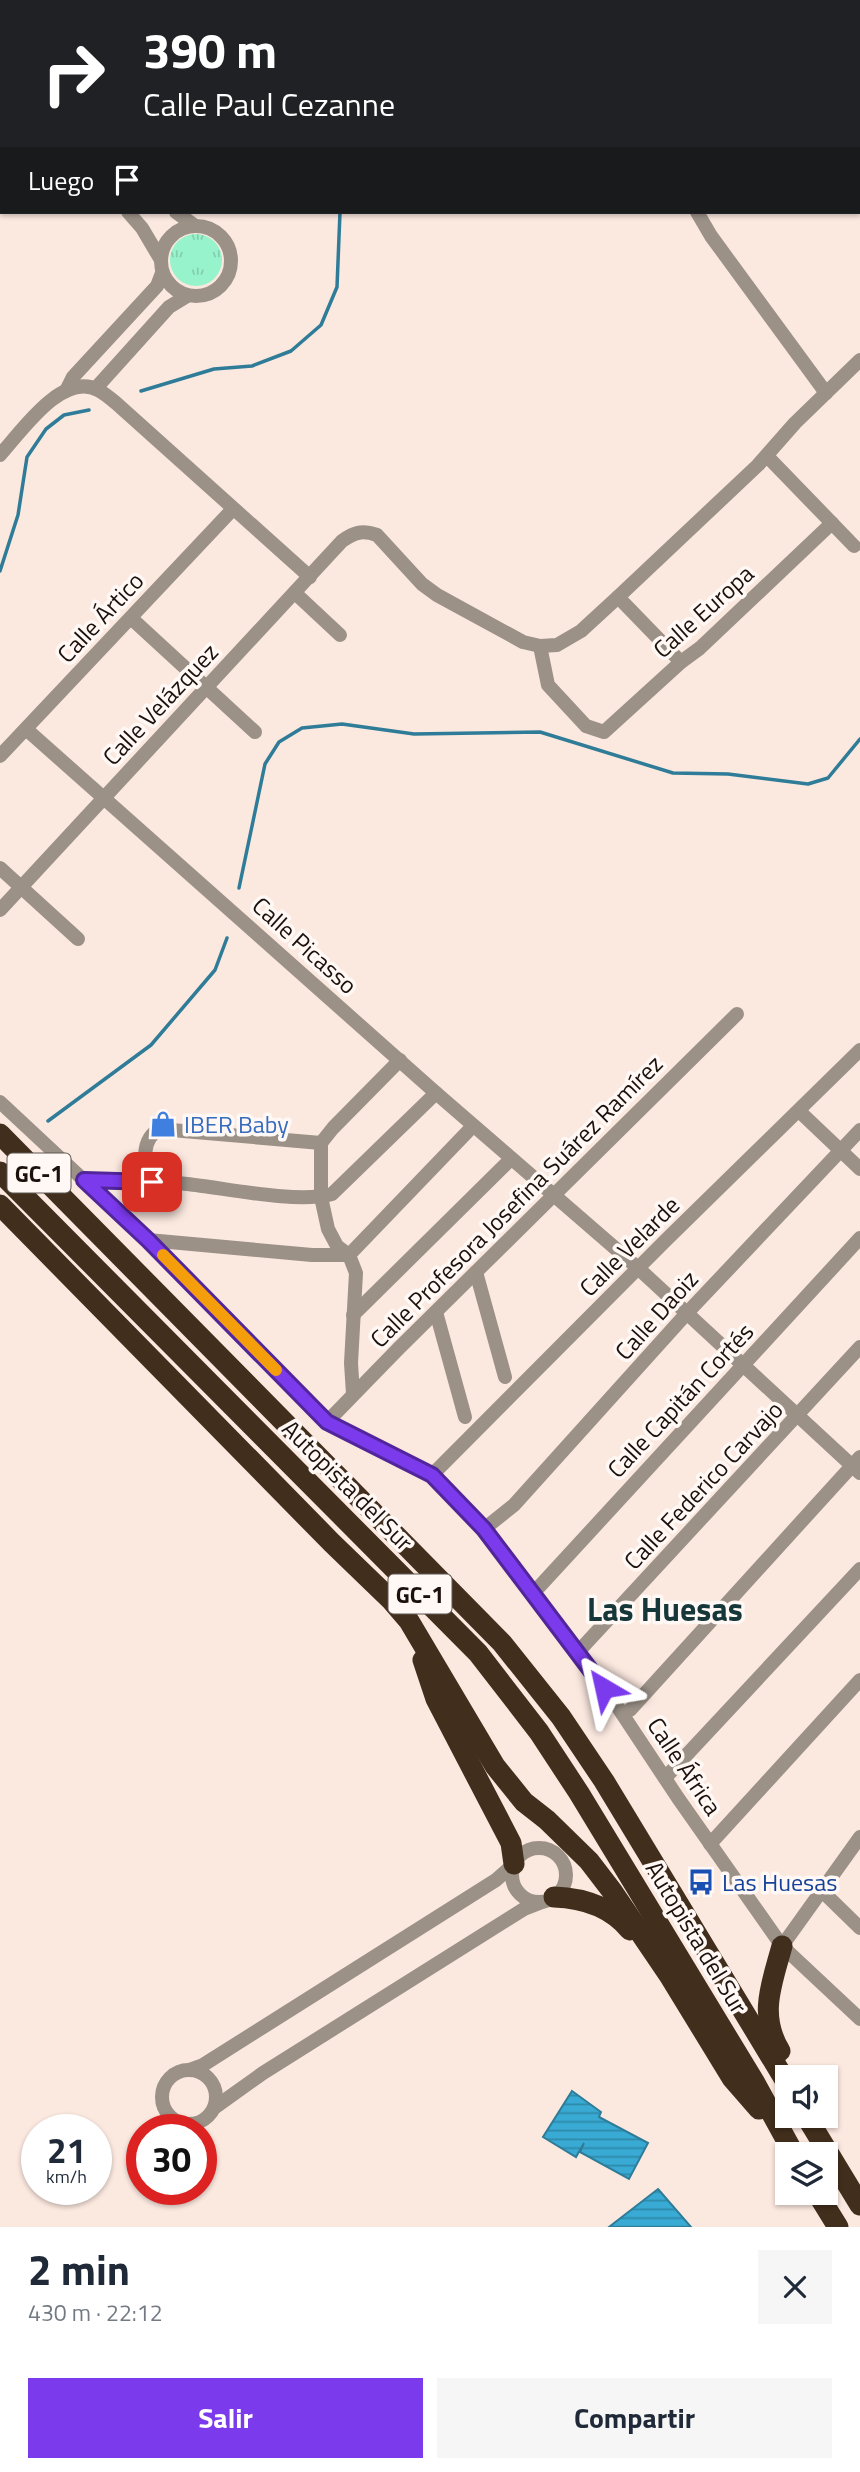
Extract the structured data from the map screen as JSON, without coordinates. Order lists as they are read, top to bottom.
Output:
{
  "streets": {
    "highway": ["GC-1", "Autopista del Sur"],
    "street": [
      "Calle Europa",
      "Calle Ártico",
      "Calle Velázquez",
      "Calle Picasso",
      "Calle Profesora Josefina Suárez Ramírez",
      "Calle Velarde",
      "Calle Daoiz",
      "Calle Capitán Cortés",
      "Calle Federico Carvajo",
      "Calle África"
    ]
  },
  "crossings": [
    ["Calle Europa", "Calle Velázquez"],
    ["Calle Ártico", "Calle Picasso"],
    ["Calle Velázquez", "Calle Picasso"],
    ["Calle Picasso", "Calle Profesora Josefina Suárez Ramírez"],
    ["Calle Picasso", "Calle Velarde"],
    ["Calle Picasso", "Calle Daoiz"],
    ["Calle Picasso", "Calle Capitán Cortés"],
    ["Calle Picasso", "Calle Federico Carvajo"],
    ["Calle Profesora Josefina Suárez Ramírez", "Calle África"],
    ["Calle Velarde", "Calle África"],
    ["Calle Daoiz", "Calle África"],
    ["Calle Capitán Cortés", "Calle África"],
    ["Calle Federico Carvajo", "Calle África"]
  ],
  "districts": ["Las Huesas"],
  "places": {
    "shop": ["IBER Baby"],
    "bus stop": ["Las Huesas"]
  },
  "page": {
    "turn": ["390 m", "Calle Paul Cezanne"],
    "then": "Luego",
    "speed": "21 km/h",
    "limit": "30",
    "heading": ["2 min", "430 m · 22:12"],
    "buttons": ["Salir", "Compartir"]
  }
}
